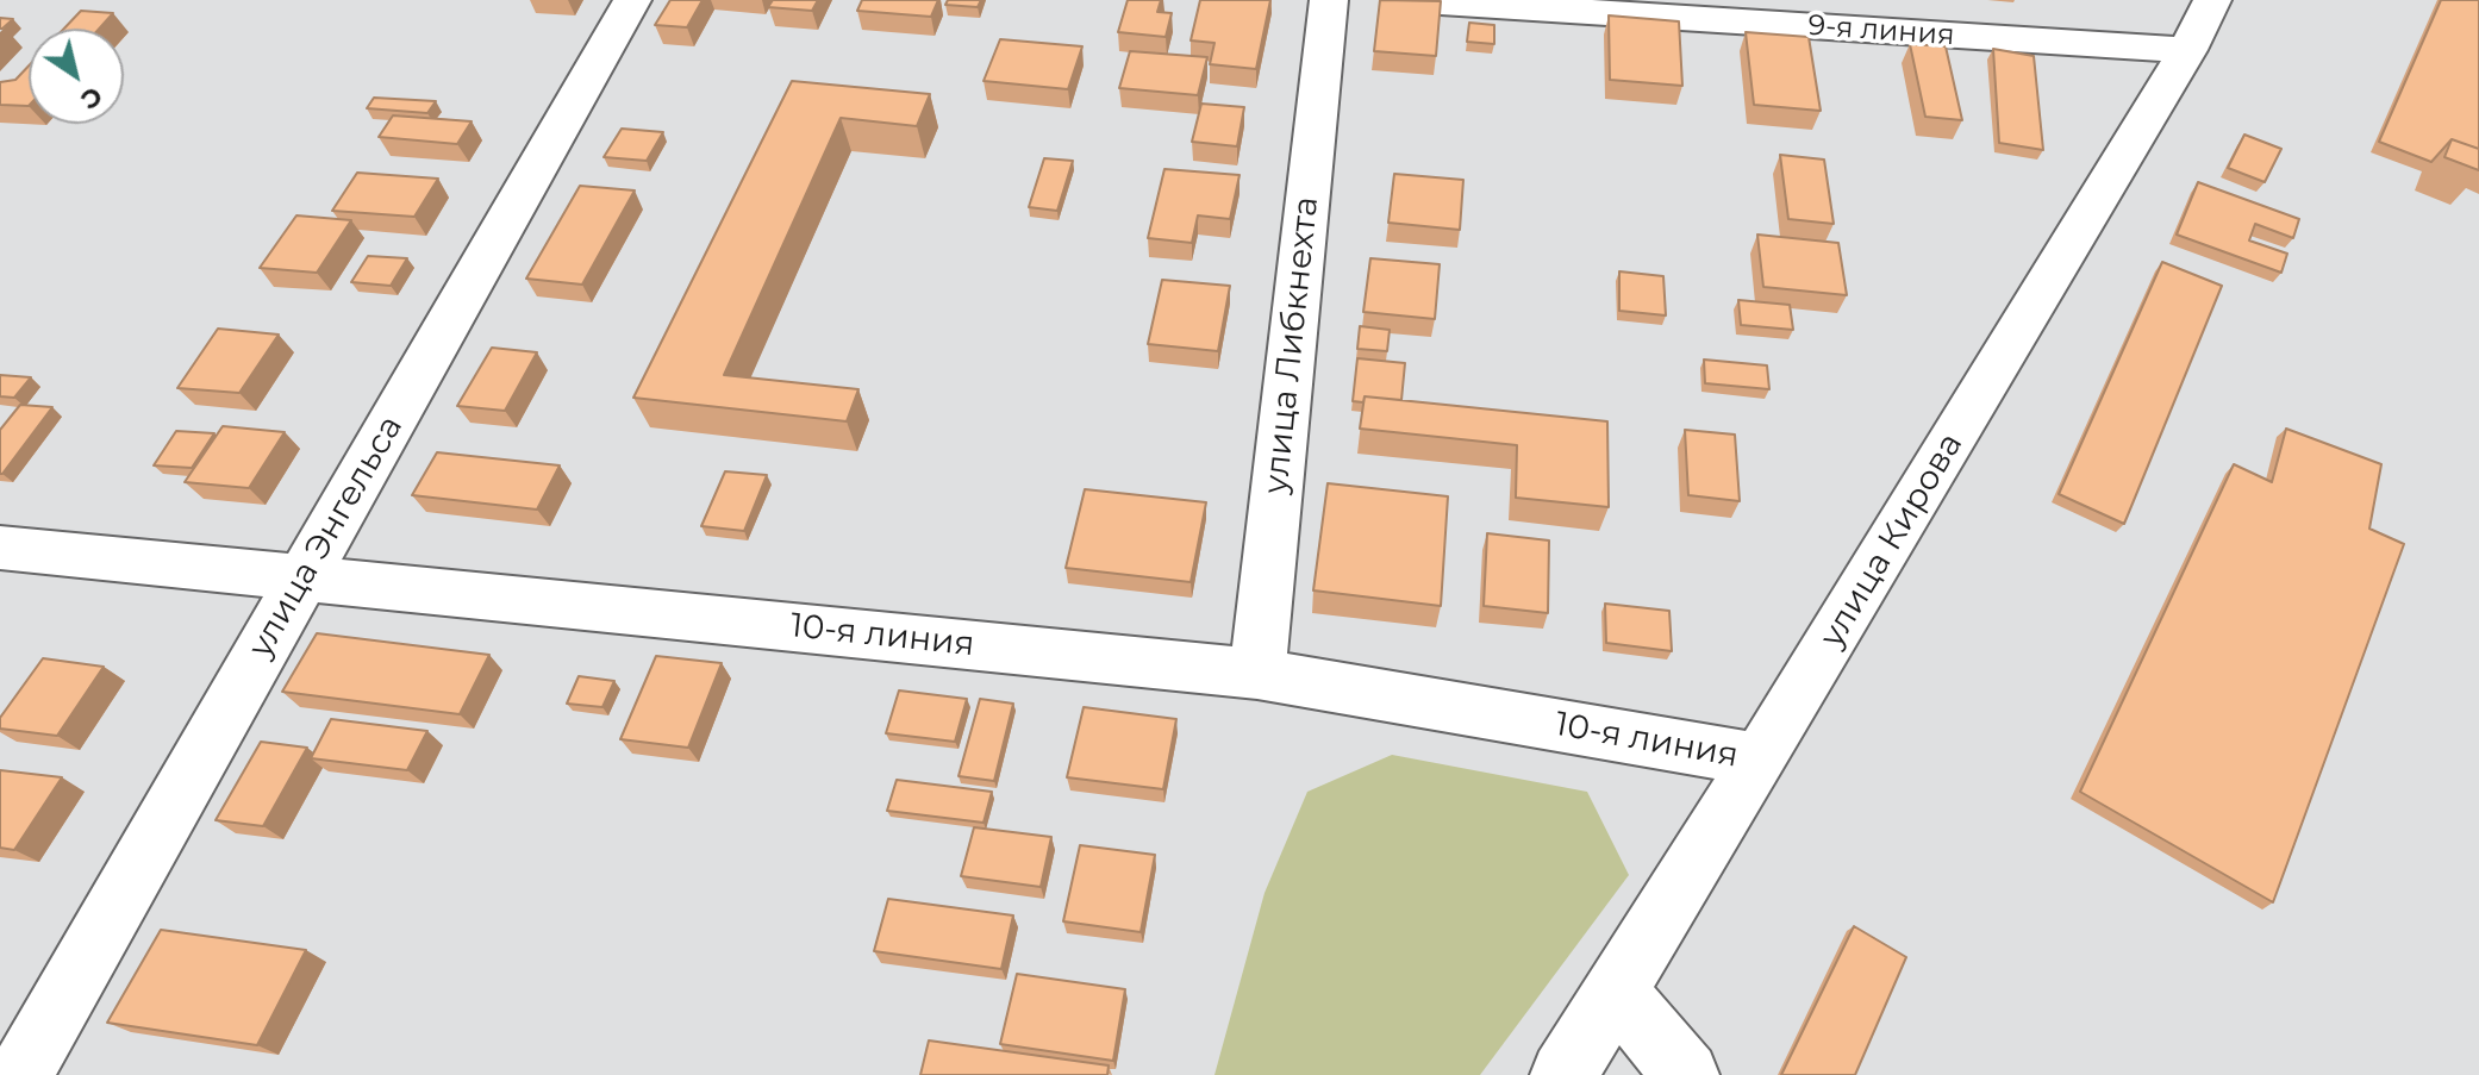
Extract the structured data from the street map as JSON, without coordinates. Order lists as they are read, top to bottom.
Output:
{
  "streets": {
    "street": [
      "9-я линия",
      "улица Либкнехта",
      "улица Энгельса",
      "улица Кирова",
      "10-я линия"
    ]
  },
  "crossings": [
    ["9-я линия", "улица Кирова"],
    ["улица Либкнехта", "10-я линия"],
    ["улица Энгельса", "10-я линия"],
    ["улица Кирова", "10-я линия"]
  ],
  "north": "bottom right"
}
